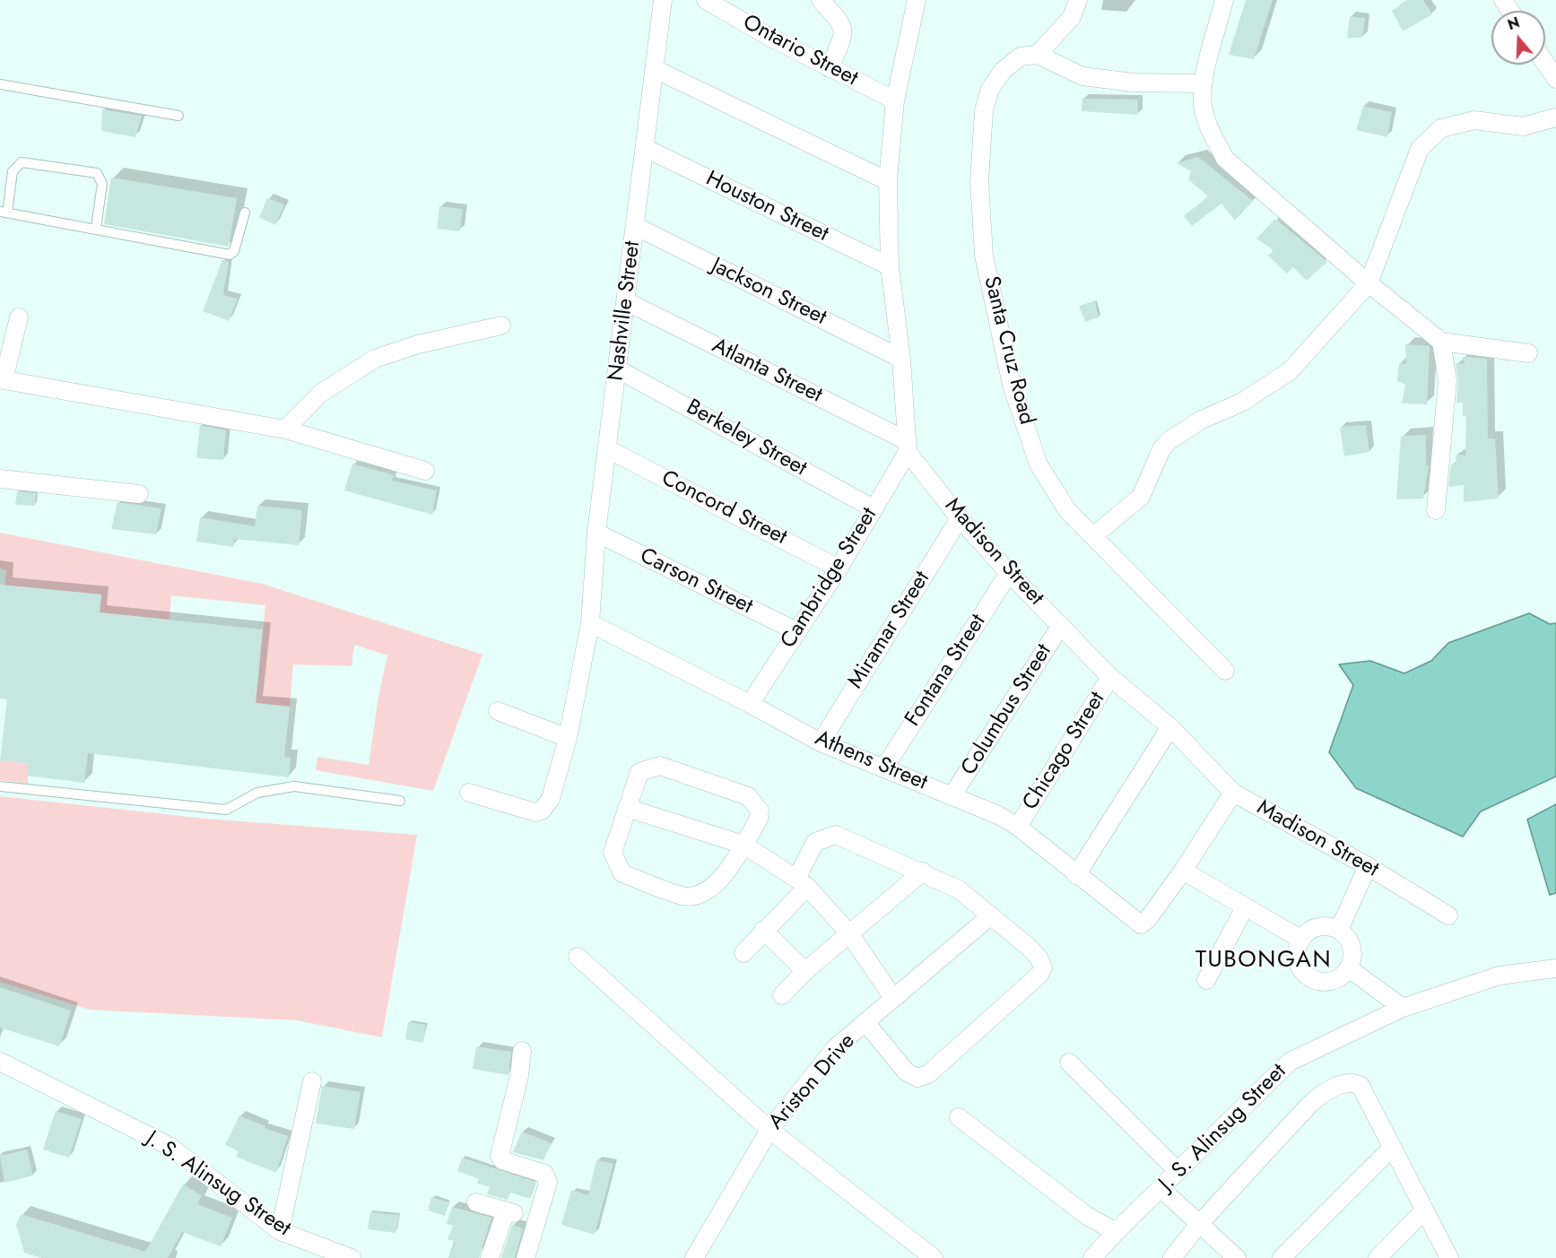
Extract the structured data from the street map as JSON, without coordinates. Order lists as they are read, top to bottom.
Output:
{
  "streets": {
    "street": [
      "Ontario Street",
      "Houston Street",
      "Jackson Street",
      "Nashville Street",
      "Santa Cruz Road",
      "Atlanta Street",
      "Berkeley Street",
      "Concord Street",
      "Madison Street",
      "Cambridge Street",
      "Carson Street",
      "Miramar Street",
      "Fontana Street",
      "Columbus Street",
      "Chicago Street",
      "Athens Street",
      "Ariston Drive",
      "J. S. Alinsug Street"
    ]
  },
  "crossings": [
    ["Houston Street", "Nashville Street"],
    ["Jackson Street", "Nashville Street"],
    ["Nashville Street", "Atlanta Street"],
    ["Nashville Street", "Berkeley Street"],
    ["Nashville Street", "Concord Street"],
    ["Nashville Street", "Carson Street"],
    ["Nashville Street", "Athens Street"],
    ["Atlanta Street", "Madison Street"],
    ["Atlanta Street", "Cambridge Street"],
    ["Berkeley Street", "Cambridge Street"],
    ["Concord Street", "Cambridge Street"],
    ["Madison Street", "Cambridge Street"],
    ["Madison Street", "Miramar Street"],
    ["Madison Street", "Fontana Street"],
    ["Madison Street", "Columbus Street"],
    ["Madison Street", "Chicago Street"],
    ["Cambridge Street", "Carson Street"],
    ["Cambridge Street", "Athens Street"],
    ["Miramar Street", "Athens Street"],
    ["Fontana Street", "Athens Street"],
    ["Columbus Street", "Athens Street"],
    ["Chicago Street", "Athens Street"]
  ],
  "districts": ["TUBONGAN"],
  "north": "top"
}
